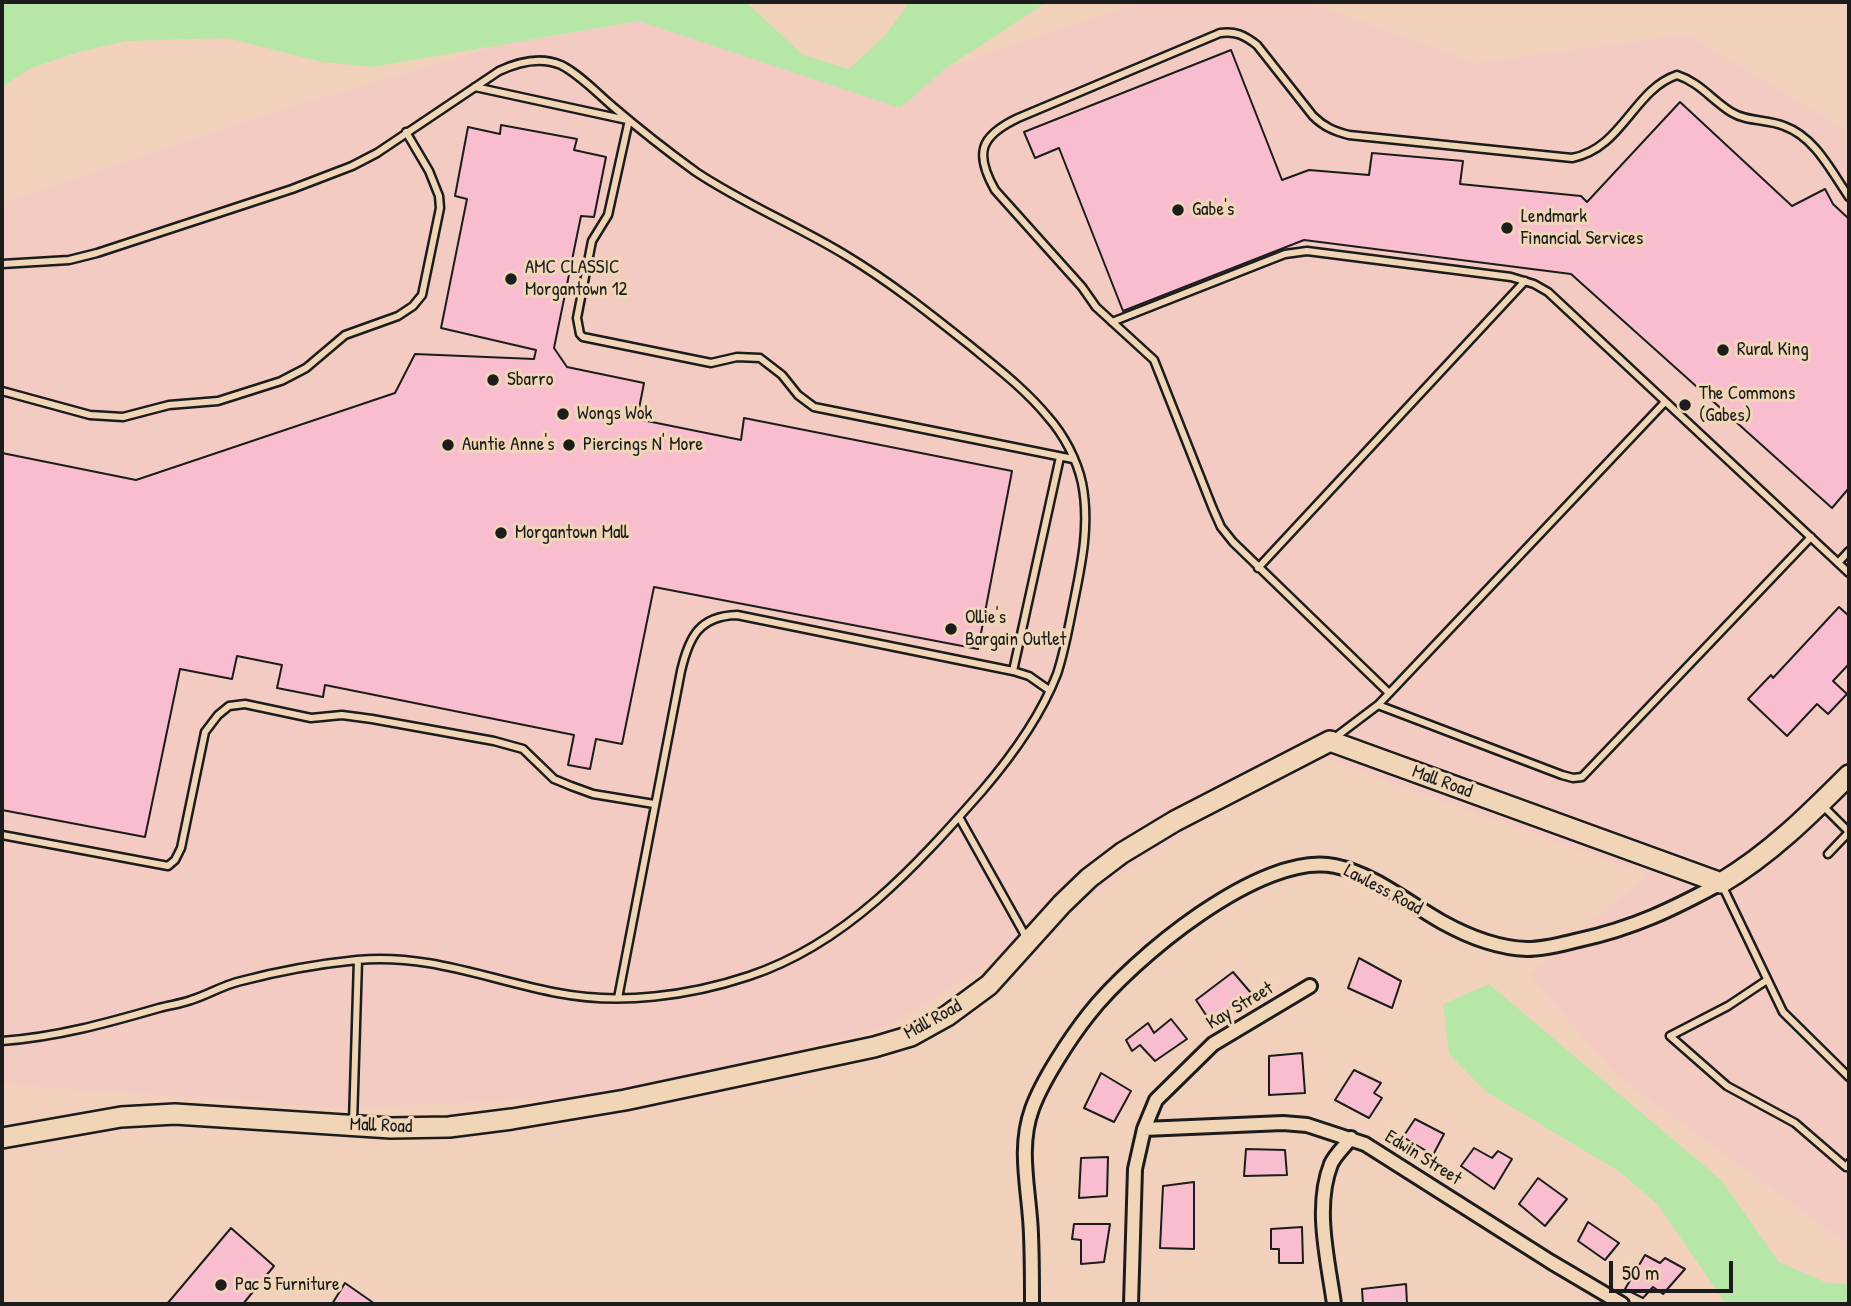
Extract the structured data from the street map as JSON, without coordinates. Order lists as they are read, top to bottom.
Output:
{
  "streets": {
    "street": [
      "Mall Road",
      "Lawless Road",
      "Kay Street",
      "Edwin Street"
    ]
  },
  "crossings": [
    ["Mall Road", "Lawless Road"]
  ],
  "places": [
    "Gabe's",
    "Lendmark Financial Services",
    "AMC CLASSIC Morgantown 12",
    "Rural King",
    "Sbarro",
    "The Commons (Gabes)",
    "Wongs Wok",
    "Auntie Anne's",
    "Piercings N' More",
    "Morgantown Mall",
    "Ollie's Bargain Outlet",
    "Pac 5 Furniture"
  ],
  "scale_bar": "50 m"
}
